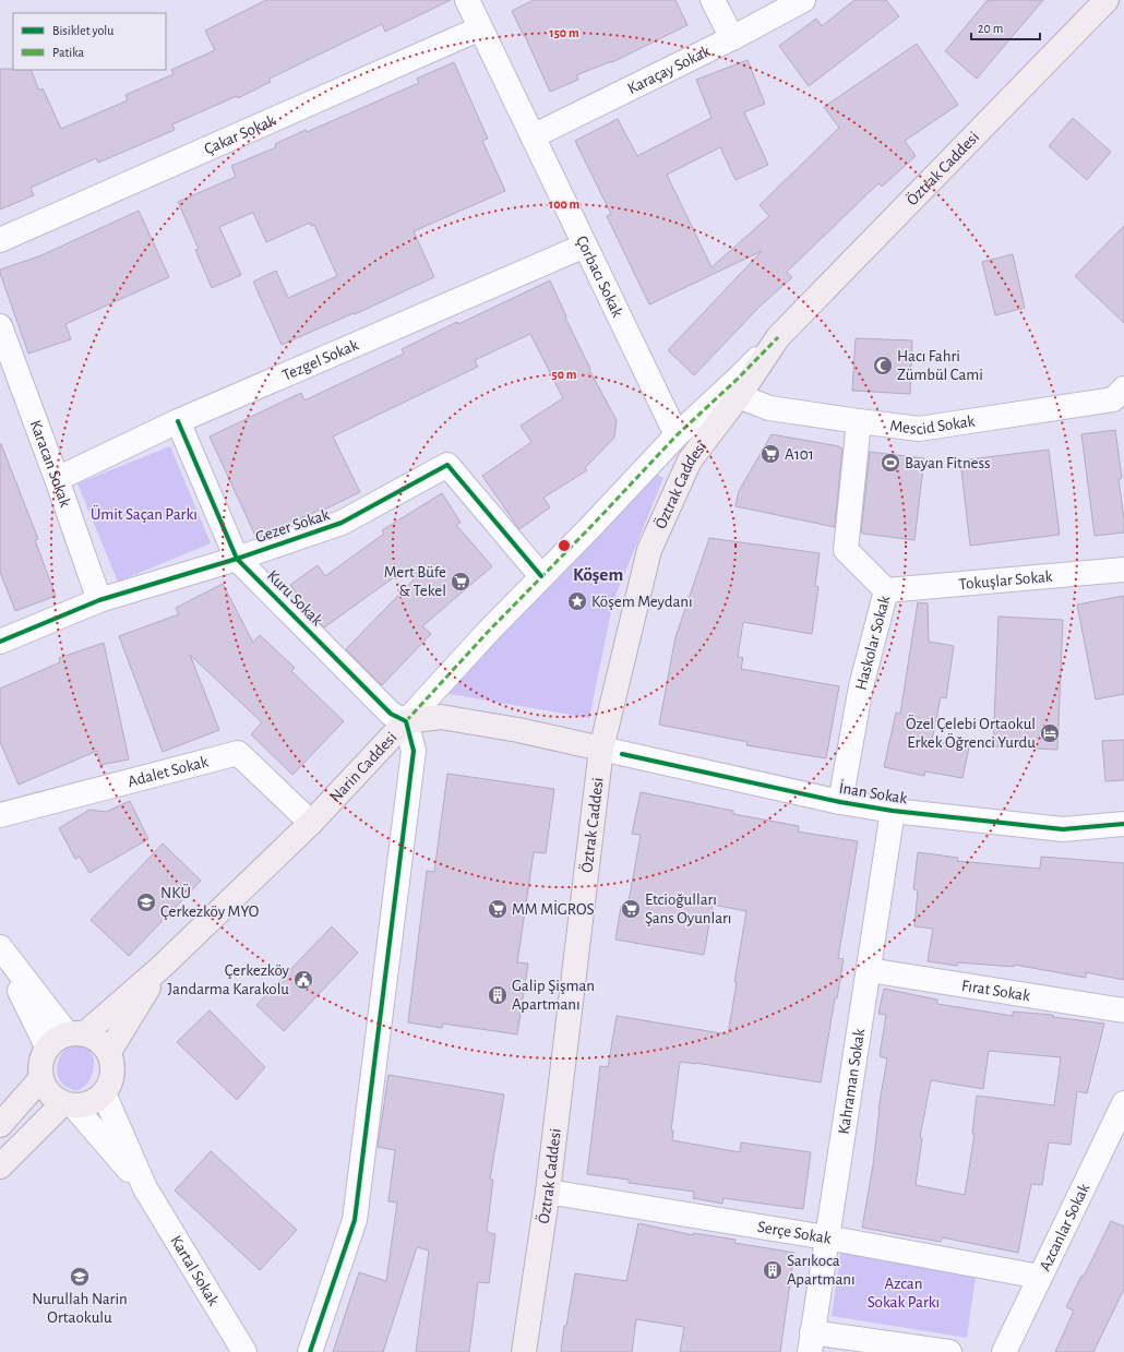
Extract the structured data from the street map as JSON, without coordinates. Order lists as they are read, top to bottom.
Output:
{
  "streets": {
    "main road": ["Öztrak Caddesi", "Narin Caddesi"],
    "street": [
      "Karaçay Sokak",
      "Çakar Sokak",
      "Çorbacı Sokak",
      "Tezgel Sokak",
      "Mescid Sokak",
      "Karacan Sokak",
      "Gezer Sokak",
      "Tokuşlar Sokak",
      "Kuru Sokak",
      "Haskolar Sokak",
      "Adalet Sokak",
      "İnan Sokak",
      "Fırat Sokak",
      "Kahraman Sokak",
      "Azcanlar Sokak",
      "Serçe Sokak",
      "Kartal Sokak"
    ]
  },
  "crossings": [
    ["Karaçay Sokak", "Çorbacı Sokak"],
    ["Çakar Sokak", "Çorbacı Sokak"],
    ["Öztrak Caddesi", "Çorbacı Sokak"],
    ["Öztrak Caddesi", "Mescid Sokak"],
    ["Öztrak Caddesi", "Narin Caddesi"],
    ["Öztrak Caddesi", "İnan Sokak"],
    ["Öztrak Caddesi", "Serçe Sokak"],
    ["Çorbacı Sokak", "Tezgel Sokak"],
    ["Tezgel Sokak", "Karacan Sokak"],
    ["Tezgel Sokak", "Kuru Sokak"],
    ["Mescid Sokak", "Haskolar Sokak"],
    ["Karacan Sokak", "Gezer Sokak"],
    ["Gezer Sokak", "Kuru Sokak"],
    ["Gezer Sokak", "Narin Caddesi"],
    ["Tokuşlar Sokak", "Haskolar Sokak"],
    ["Kuru Sokak", "Narin Caddesi"],
    ["Haskolar Sokak", "İnan Sokak"],
    ["Narin Caddesi", "Adalet Sokak"],
    ["İnan Sokak", "Kahraman Sokak"],
    ["Fırat Sokak", "Kahraman Sokak"],
    ["Kahraman Sokak", "Serçe Sokak"],
    ["Azcanlar Sokak", "Serçe Sokak"]
  ],
  "districts": ["Köşem"],
  "parks": ["Ümit Saçan Parkı", "Azcan Sokak Parkı"],
  "places": {
    "mosque": ["Hacı Fahri Zümbül Cami"],
    "supermarket": [
      "A101",
      "Mert Büfe & Tekel",
      "MM MİGROS",
      "Etcioğulları Şans Oyunları"
    ],
    "sports": ["Bayan Fitness"],
    "place": ["Köşem Meydanı"],
    "hotel": ["Özel Çelebi Ortaokul Erkek Öğrenci Yurdu"],
    "school or university": ["NKÜ Çerkezköy MYO", "Nurullah Narin Ortaokulu"],
    "public building": ["Çerkezköy Jandarma Karakolu"],
    "building": ["Galip Şişman Apartmanı", "Sarıkoca Apartmanı"]
  },
  "legend": ["Bisiklet yolu", "Patika"],
  "scale_bar": "20 m",
  "rings": ["150 m", "100 m", "50 m"]
}
